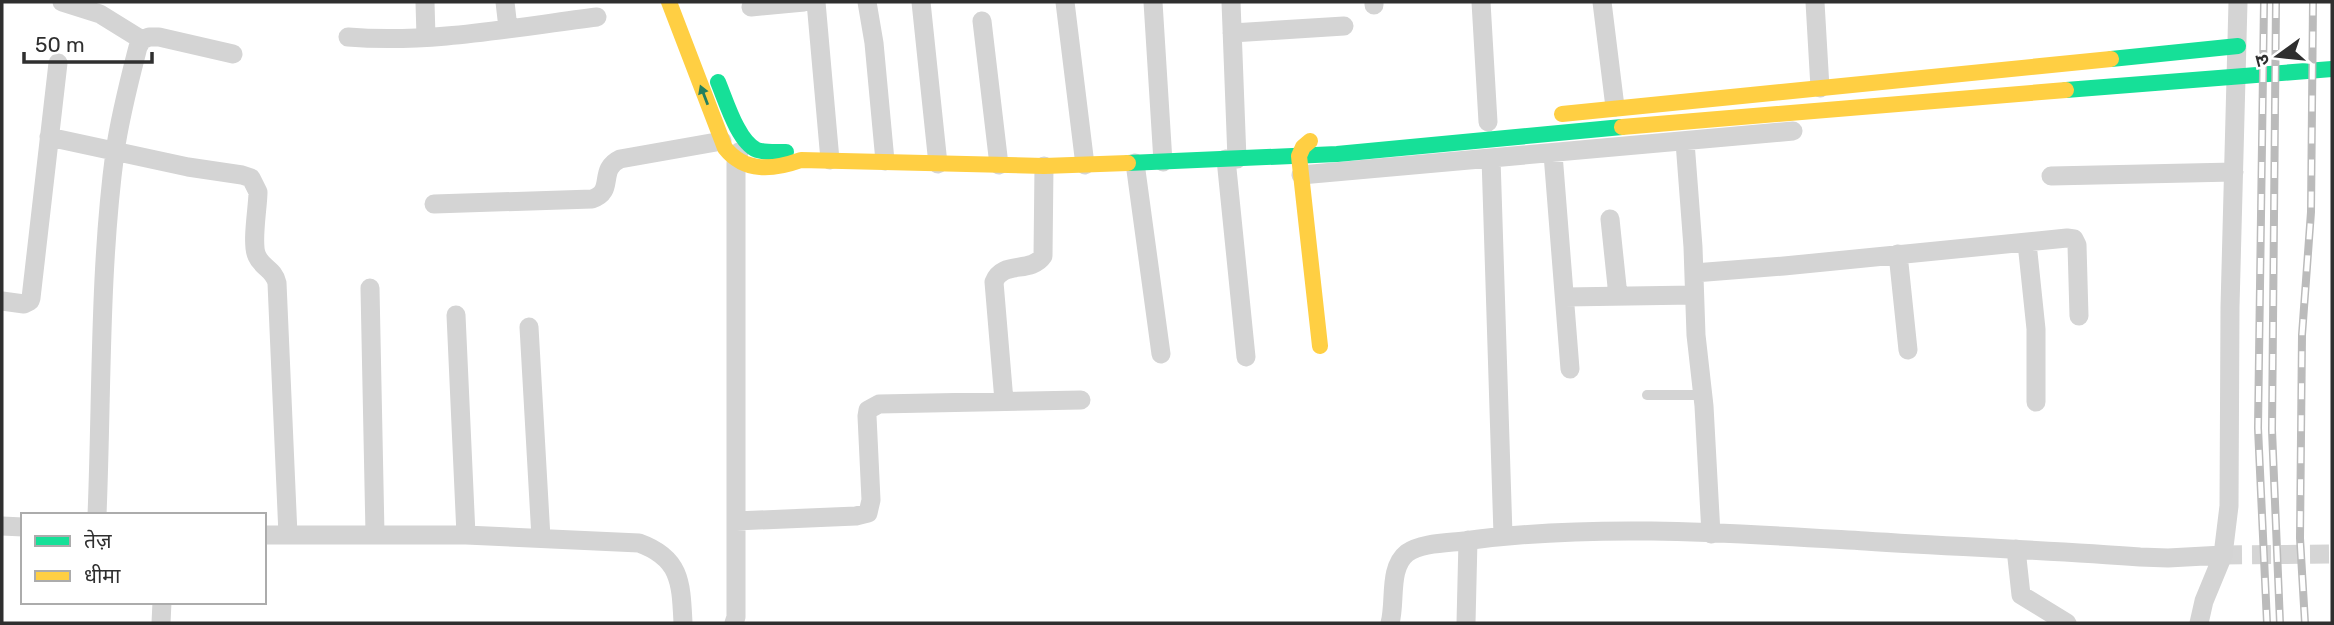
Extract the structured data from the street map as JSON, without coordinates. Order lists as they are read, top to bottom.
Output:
{
  "legend": ["तेज़", "धीमा"],
  "scale_bar": "50 m",
  "north": "left"
}
